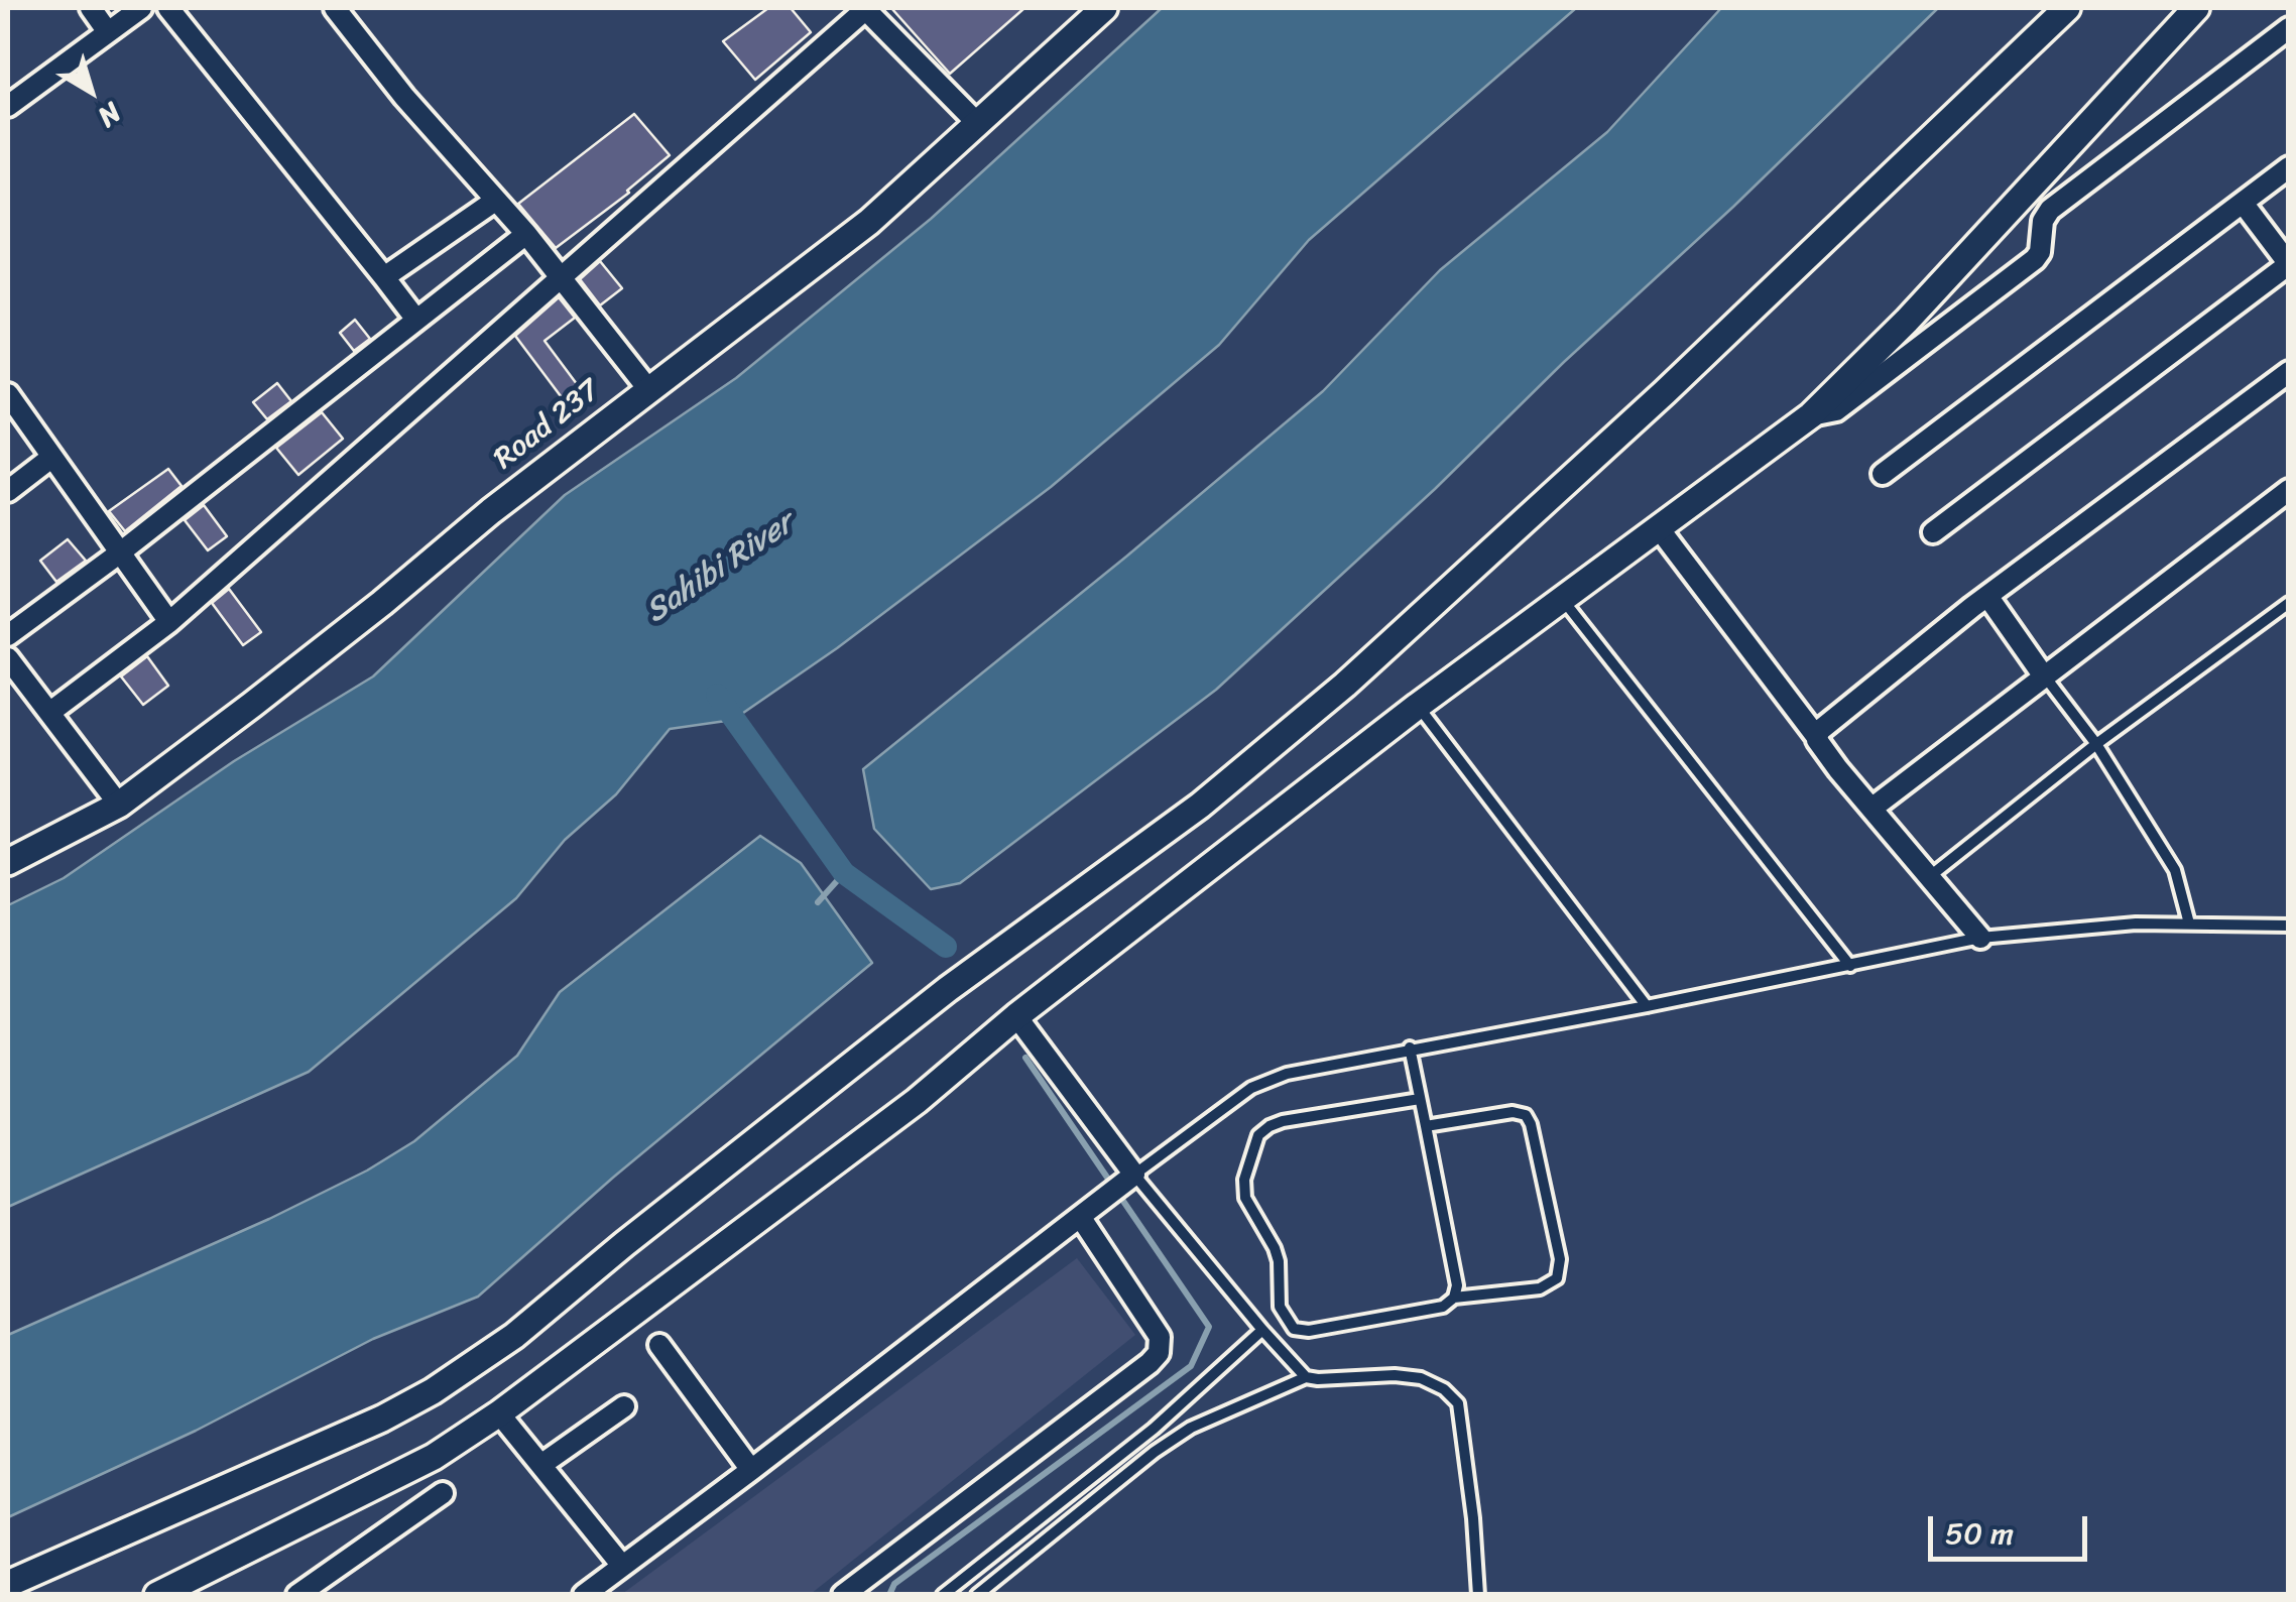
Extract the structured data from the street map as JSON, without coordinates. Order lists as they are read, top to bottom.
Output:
{
  "streets": {
    "street": ["Road 237"]
  },
  "water": ["Sahibi River"],
  "scale_bar": "50 m",
  "north": "bottom right"
}
